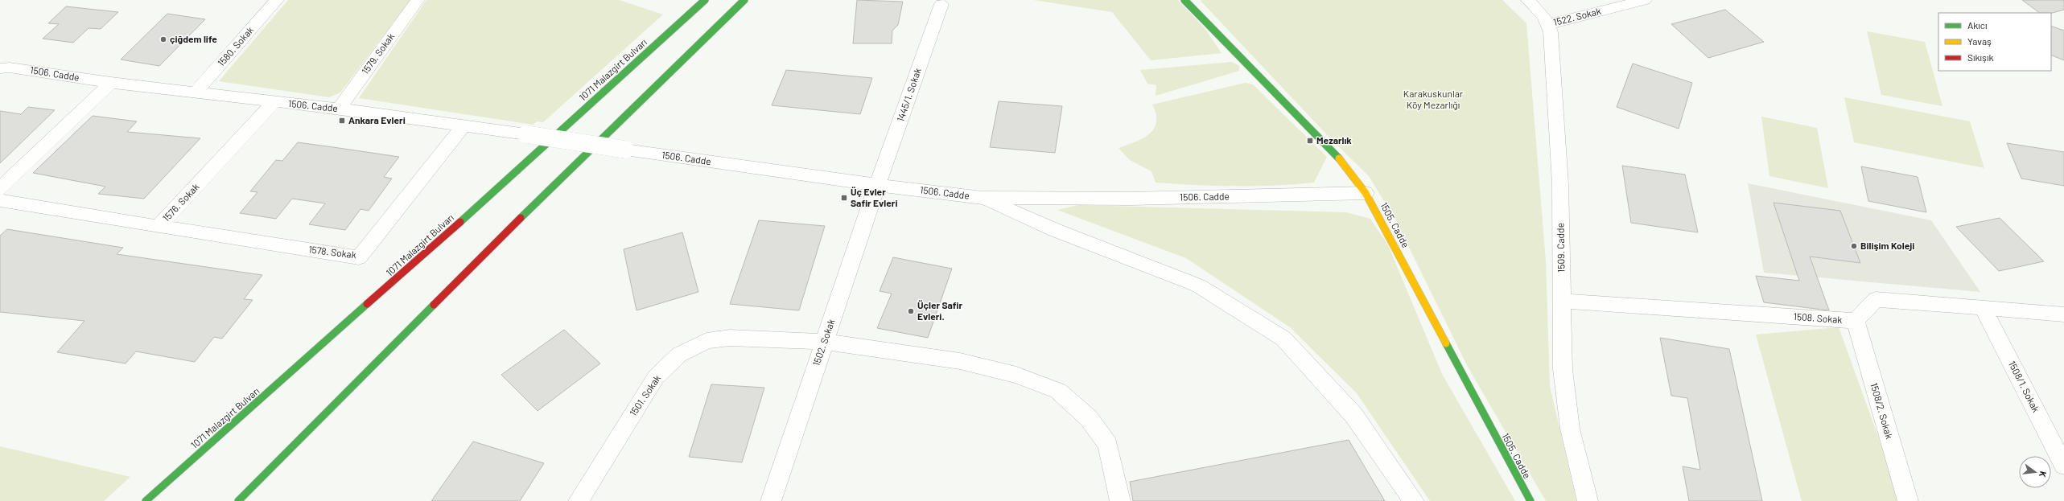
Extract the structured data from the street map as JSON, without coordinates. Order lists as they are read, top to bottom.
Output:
{
  "streets": {
    "main road": ["1071 Malazgirt Bulvarı", "1505. Cadde"],
    "street": [
      "1522. Sokak",
      "1580. Sokak",
      "1579. Sokak",
      "1506. Cadde",
      "1445/1. Sokak",
      "1576. Sokak",
      "1509. Cadde",
      "1578. Sokak",
      "1508. Sokak",
      "1502. Sokak",
      "1508/1. Sokak",
      "1501. Sokak",
      "1508/2. Sokak"
    ]
  },
  "crossings": [
    ["1522. Sokak", "1509. Cadde"],
    ["1580. Sokak", "1506. Cadde"],
    ["1579. Sokak", "1506. Cadde"],
    ["1506. Cadde", "1445/1. Sokak"],
    ["1506. Cadde", "1576. Sokak"],
    ["1506. Cadde", "1505. Cadde"],
    ["1506. Cadde", "1578. Sokak"],
    ["1506. Cadde", "1502. Sokak"],
    ["1445/1. Sokak", "1502. Sokak"],
    ["1576. Sokak", "1578. Sokak"],
    ["1509. Cadde", "1508. Sokak"],
    ["1508. Sokak", "1508/1. Sokak"],
    ["1508. Sokak", "1508/2. Sokak"],
    ["1502. Sokak", "1501. Sokak"]
  ],
  "parks": ["Karakuskunlar Köy Mezarlığı"],
  "places": {
    "other": ["çiğdem life", "Bilişim Koleji", "Üçler Safir Evleri."],
    "transit": ["Ankara Evleri", "Mezarlık", "Üç Evler Safir Evleri"]
  },
  "legend": ["Akıcı", "Yavaş", "Sıkışık"],
  "north": "right"
}
